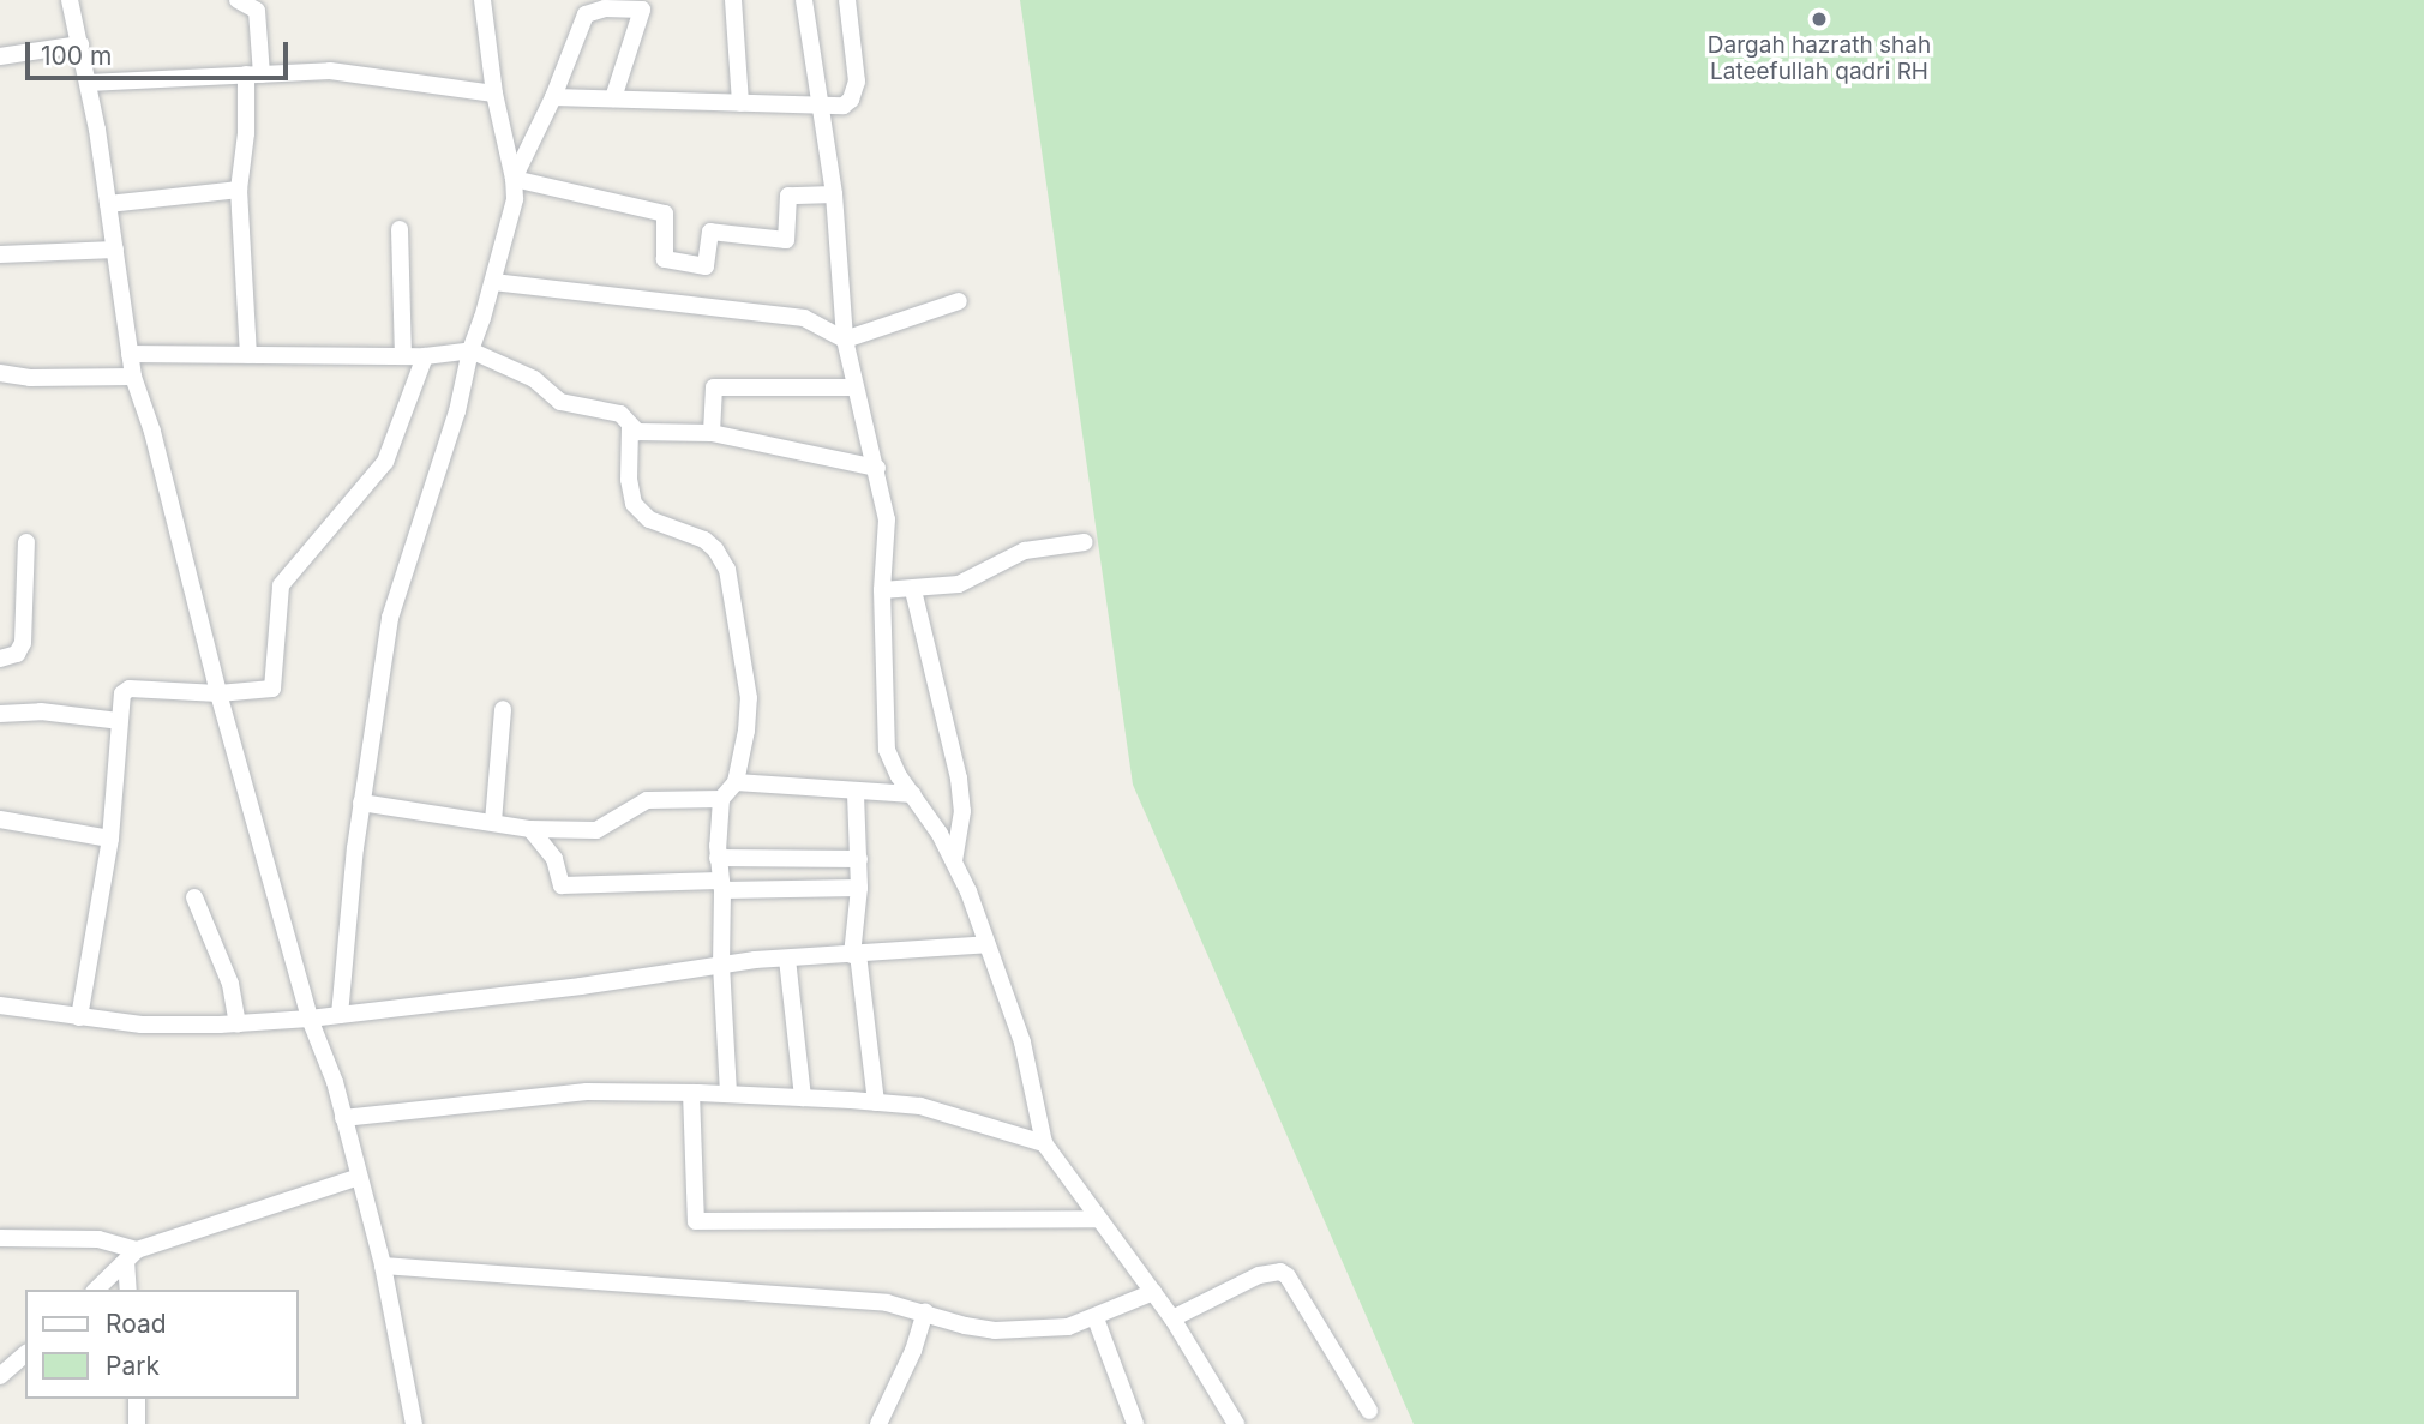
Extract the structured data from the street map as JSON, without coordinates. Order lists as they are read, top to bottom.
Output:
{
  "places": ["Dargah hazrath shah Lateefullah qadri RH"],
  "legend": ["Road", "Park"],
  "scale_bar": "100 m"
}
